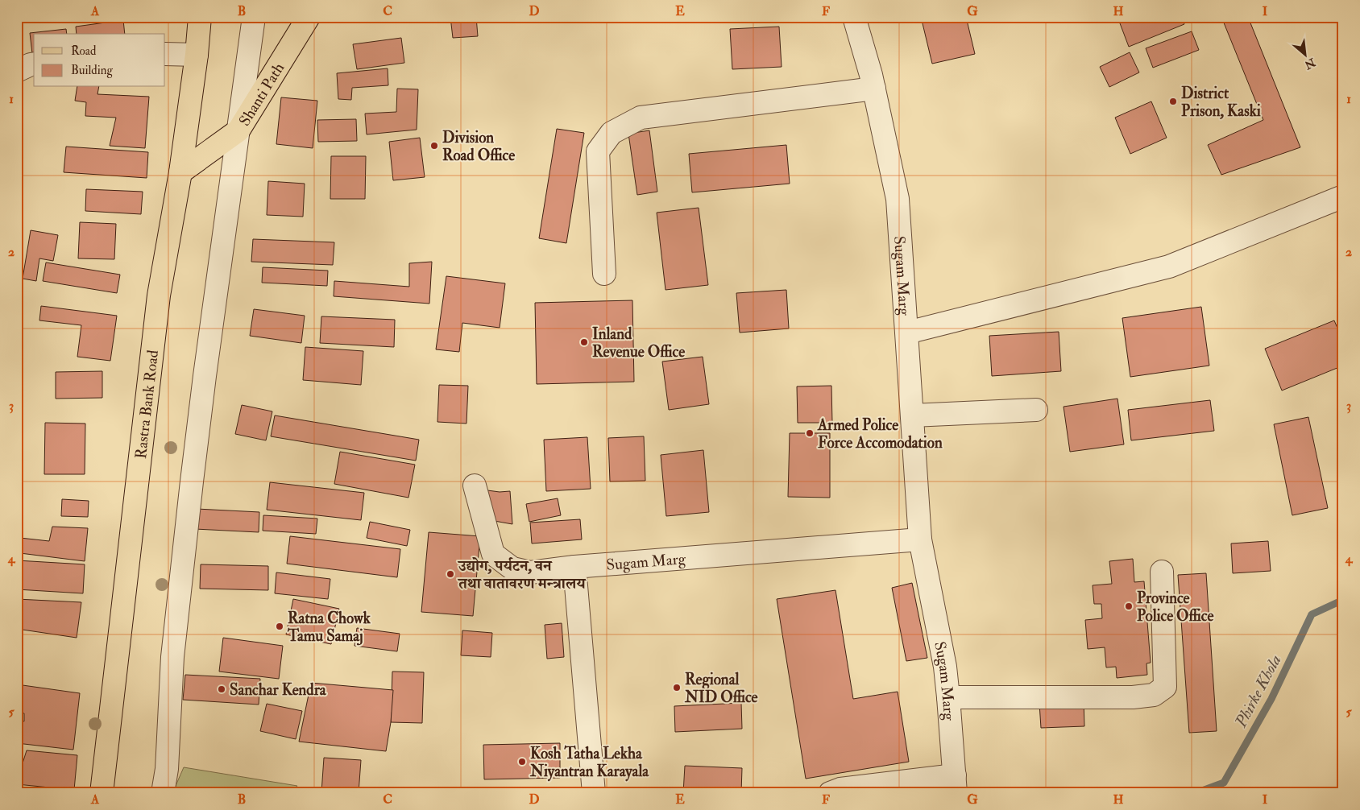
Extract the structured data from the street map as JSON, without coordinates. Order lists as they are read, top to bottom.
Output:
{
  "streets": {
    "main road": ["Shanti Path", "Rastra Bank Road"],
    "street": ["Sugam Marg"]
  },
  "crossings": [
    ["Shanti Path", "Rastra Bank Road"]
  ],
  "water": ["Phirke Khola"],
  "places": [
    "District Prison, Kaski",
    "Division Road Office",
    "Inland Revenue Office",
    "Armed Police Force Accomodation",
    "उद्योग, पर्यटन, वन तथा वातावरण मन्त्रालय",
    "Province Police Office",
    "Ratna Chowk Tamu Samaj",
    "Regional NID Office",
    "Sanchar Kendra",
    "Kosh Tatha Lekha Niyantran Karayala"
  ],
  "legend": ["Road", "Building"],
  "north": "bottom right",
  "grid": {
    "columns": [
      "A",
      "B",
      "C",
      "D",
      "E",
      "F",
      "G",
      "H",
      "I"
    ],
    "rows": [
      "1",
      "2",
      "3",
      "4",
      "5"
    ]
  }
}
